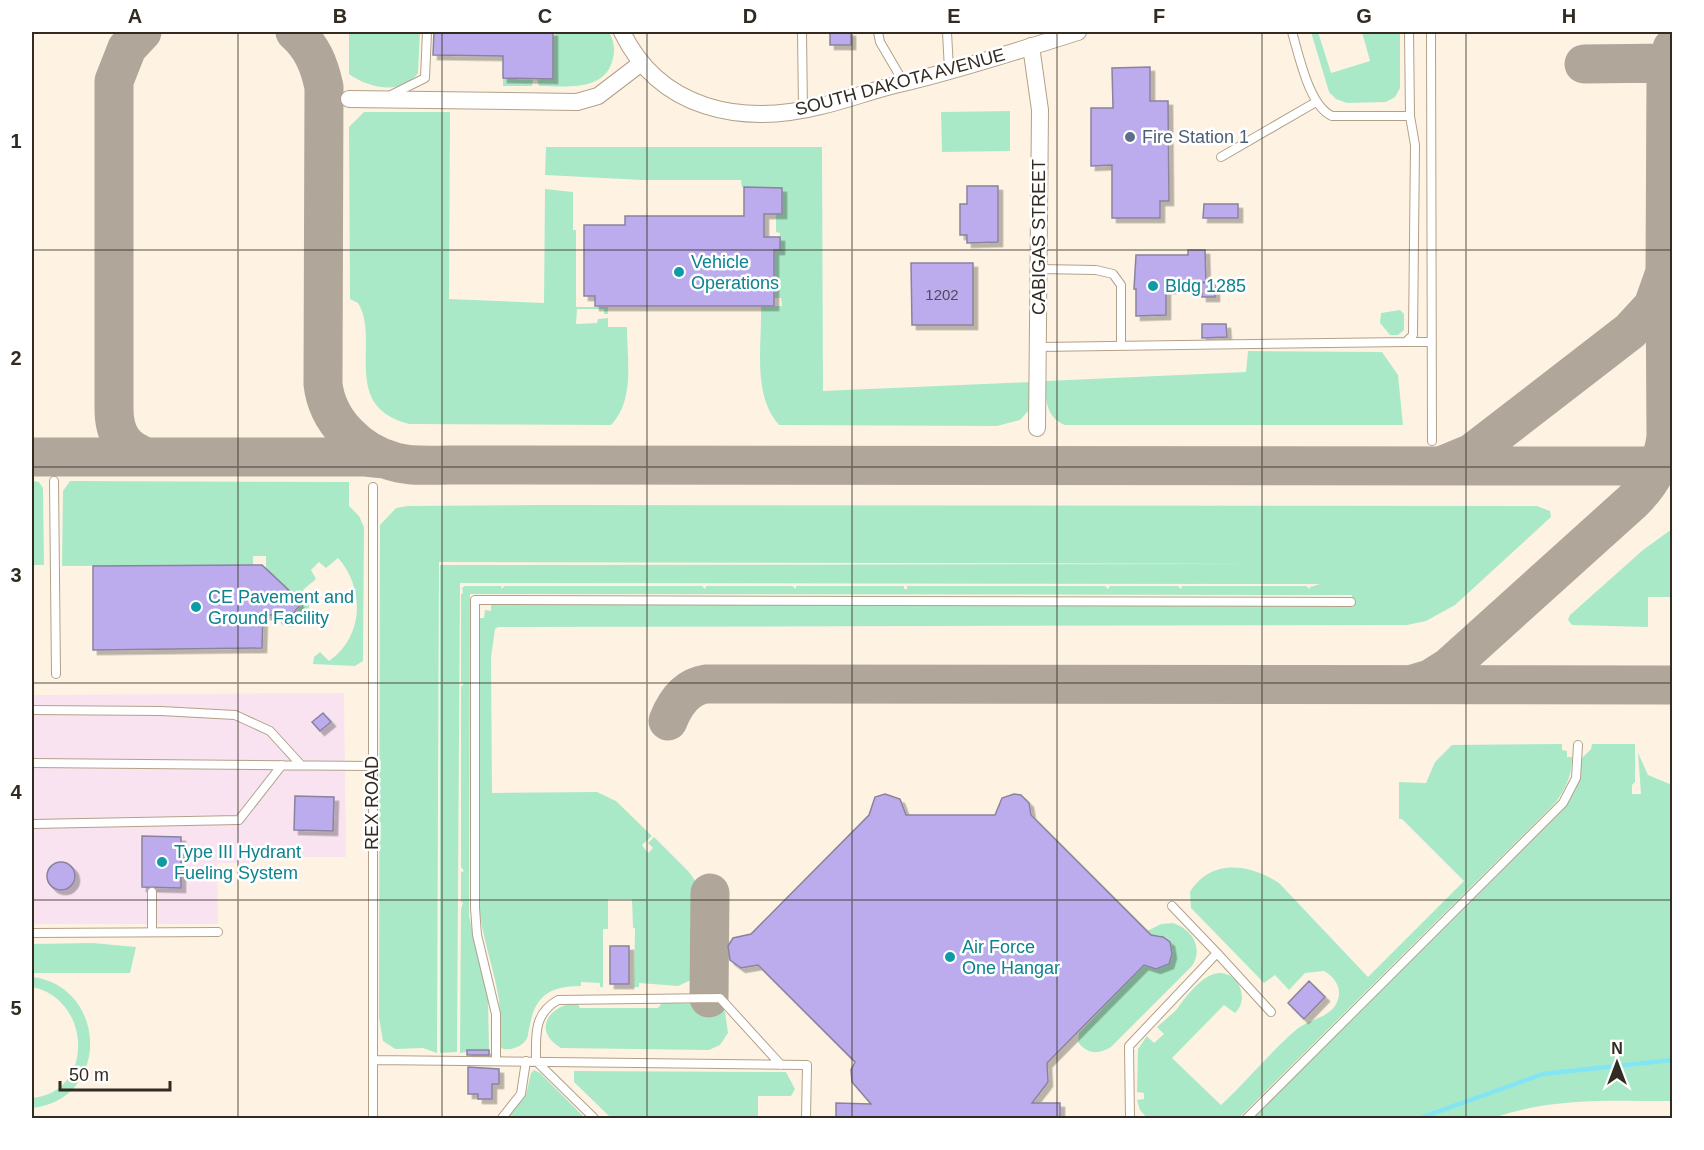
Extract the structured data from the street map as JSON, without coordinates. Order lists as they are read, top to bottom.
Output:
{
  "streets": {
    "street": ["SOUTH DAKOTA AVENUE", "CABIGAS STREET"],
    "lane": ["REX ROAD"]
  },
  "crossings": [
    ["SOUTH DAKOTA AVENUE", "CABIGAS STREET"]
  ],
  "places": [
    "Fire Station 1",
    "Vehicle Operations",
    "Bldg 1285",
    "CE Pavement and Ground Facility",
    "Type III Hydrant Fueling System",
    "Air Force One Hangar"
  ],
  "house_numbers": ["1202"],
  "scale_bar": "50 m",
  "north": "top",
  "grid": {
    "columns": [
      "A",
      "B",
      "C",
      "D",
      "E",
      "F",
      "G",
      "H"
    ],
    "rows": [
      "1",
      "2",
      "3",
      "4",
      "5"
    ]
  }
}
